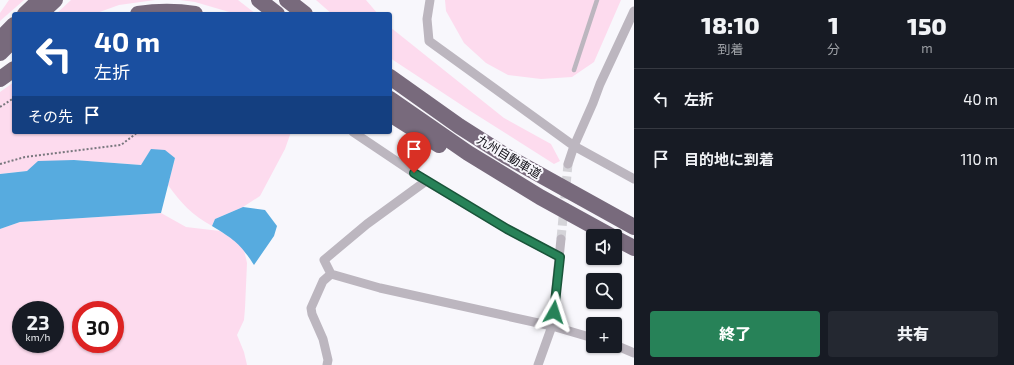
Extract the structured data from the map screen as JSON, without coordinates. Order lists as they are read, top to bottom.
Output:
{
  "streets": {
    "highway": ["九州自動車道"]
  },
  "page": {
    "eta": [
      "18:10",
      "到着",
      "1",
      "分",
      "150",
      "m"
    ],
    "turn": ["40 m", "左折"],
    "list": [
      {
        "name": "左折",
        "value": "40 m"
      },
      {
        "name": "目的地に到着",
        "value": "110 m"
      }
    ],
    "then": "その先",
    "map_buttons": "+",
    "speed": "23 km/h",
    "limit": "30",
    "buttons": ["終了", "共有"]
  }
}
